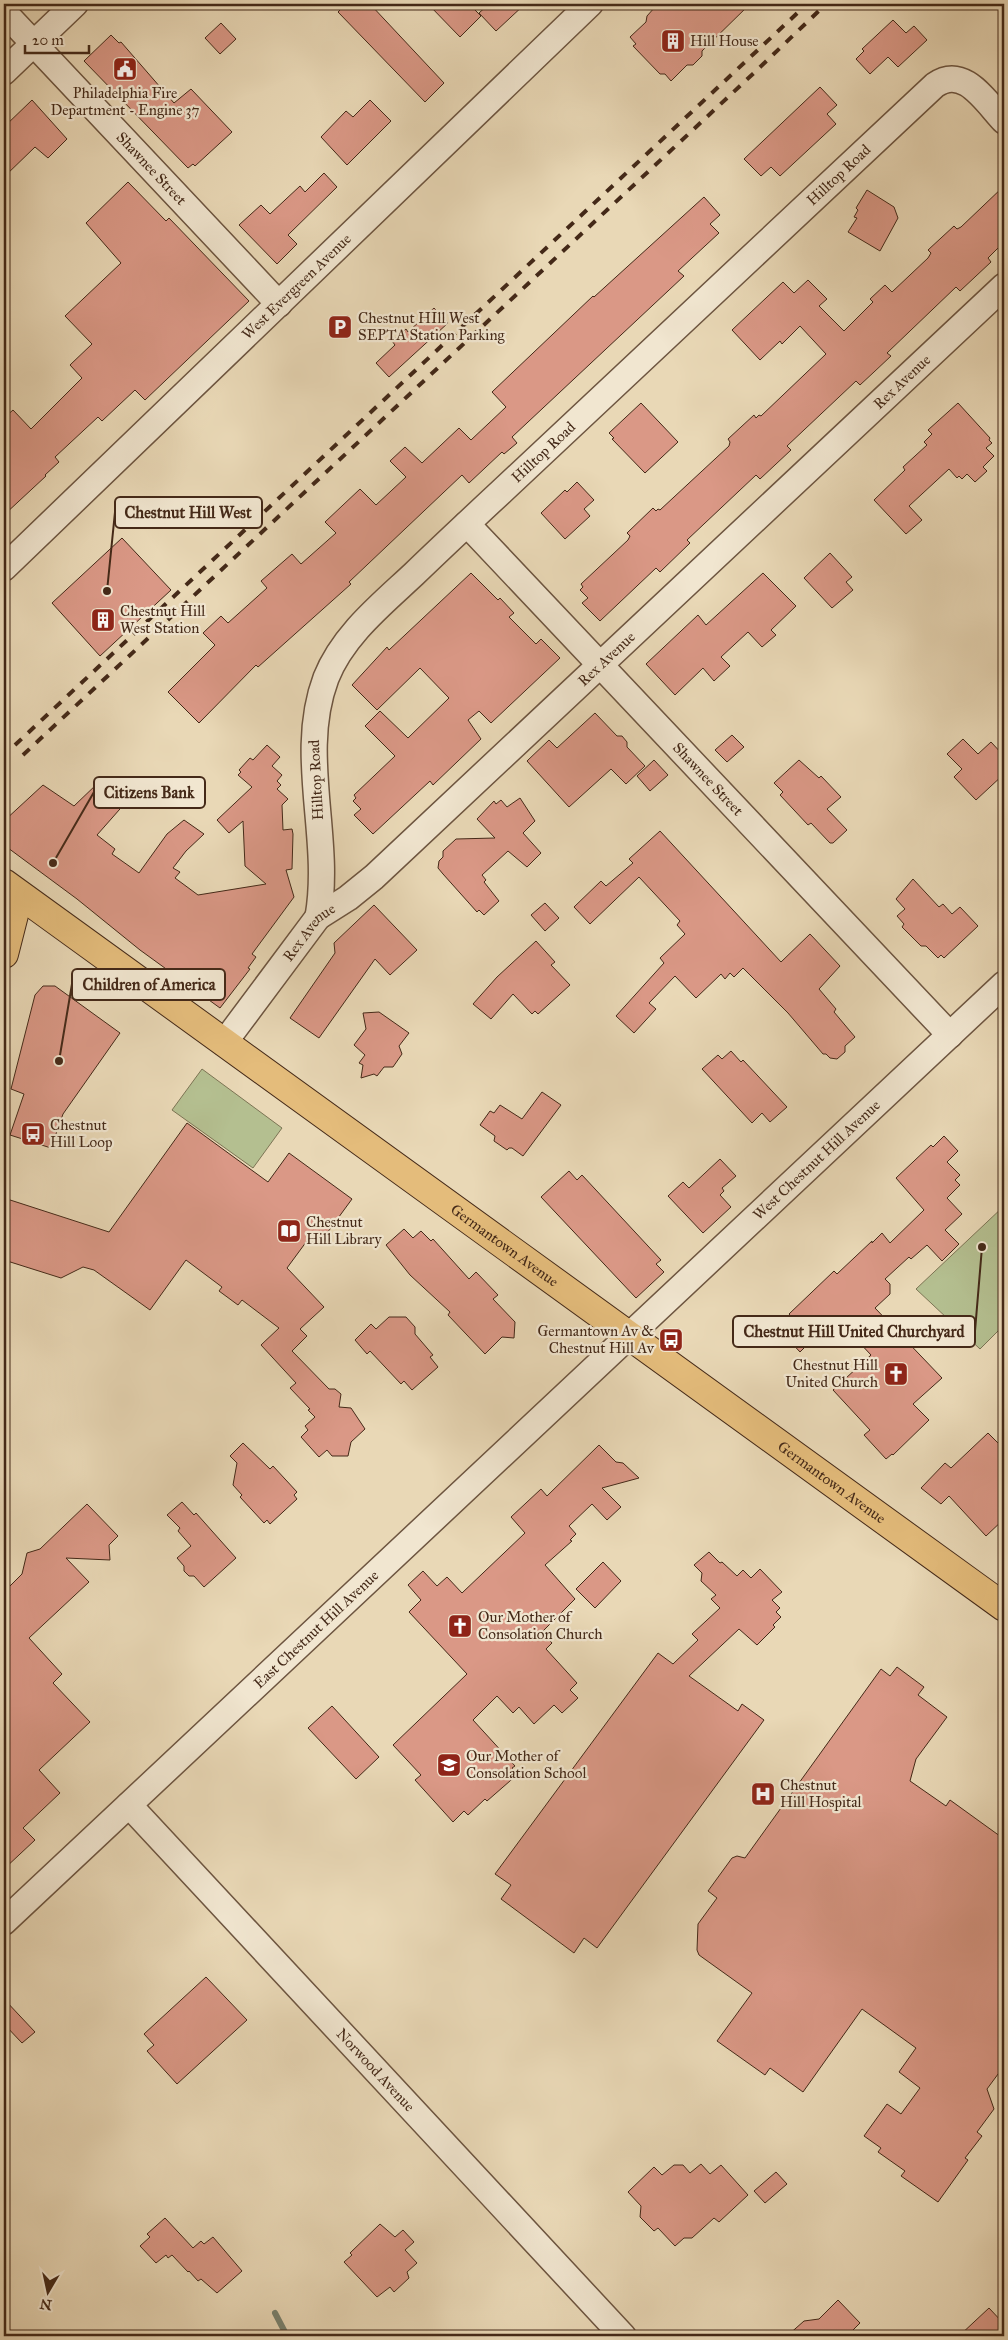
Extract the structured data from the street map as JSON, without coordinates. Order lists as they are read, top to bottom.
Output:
{
  "streets": {
    "main road": ["Germantown Avenue"],
    "street": [
      "Shawnee Street",
      "Hilltop Road",
      "West Evergreen Avenue",
      "Rex Avenue",
      "West Chestnut Hill Avenue",
      "East Chestnut Hill Avenue",
      "Norwood Avenue"
    ]
  },
  "crossings": [
    ["Shawnee Street", "Hilltop Road"],
    ["Shawnee Street", "West Evergreen Avenue"],
    ["Shawnee Street", "Rex Avenue"],
    ["Shawnee Street", "West Chestnut Hill Avenue"],
    ["Hilltop Road", "Rex Avenue"],
    ["Rex Avenue", "Germantown Avenue"],
    ["West Chestnut Hill Avenue", "Germantown Avenue"],
    ["West Chestnut Hill Avenue", "East Chestnut Hill Avenue"],
    ["Germantown Avenue", "East Chestnut Hill Avenue"],
    ["East Chestnut Hill Avenue", "Norwood Avenue"]
  ],
  "places": {
    "building": ["Hill House", "Chestnut Hill West Station"],
    "public building": ["Philadelphia Fire Department - Engine 37"],
    "parking": ["Chestnut HIll West SEPTA Station Parking"],
    "other": [
      "Chestnut Hill West",
      "Citizens Bank",
      "Children of America",
      "Chestnut Hill United Churchyard"
    ],
    "bus stop": ["Chestnut Hill Loop", "Germantown Av & Chestnut Hill Av"],
    "library": ["Chestnut Hill Library"],
    "church": ["Chestnut Hill United Church", "Our Mother of Consolation Church"],
    "school or university": ["Our Mother of Consolation School"],
    "hospital": ["Chestnut Hill Hospital"]
  },
  "scale_bar": "20 m",
  "north": "bottom"
}
